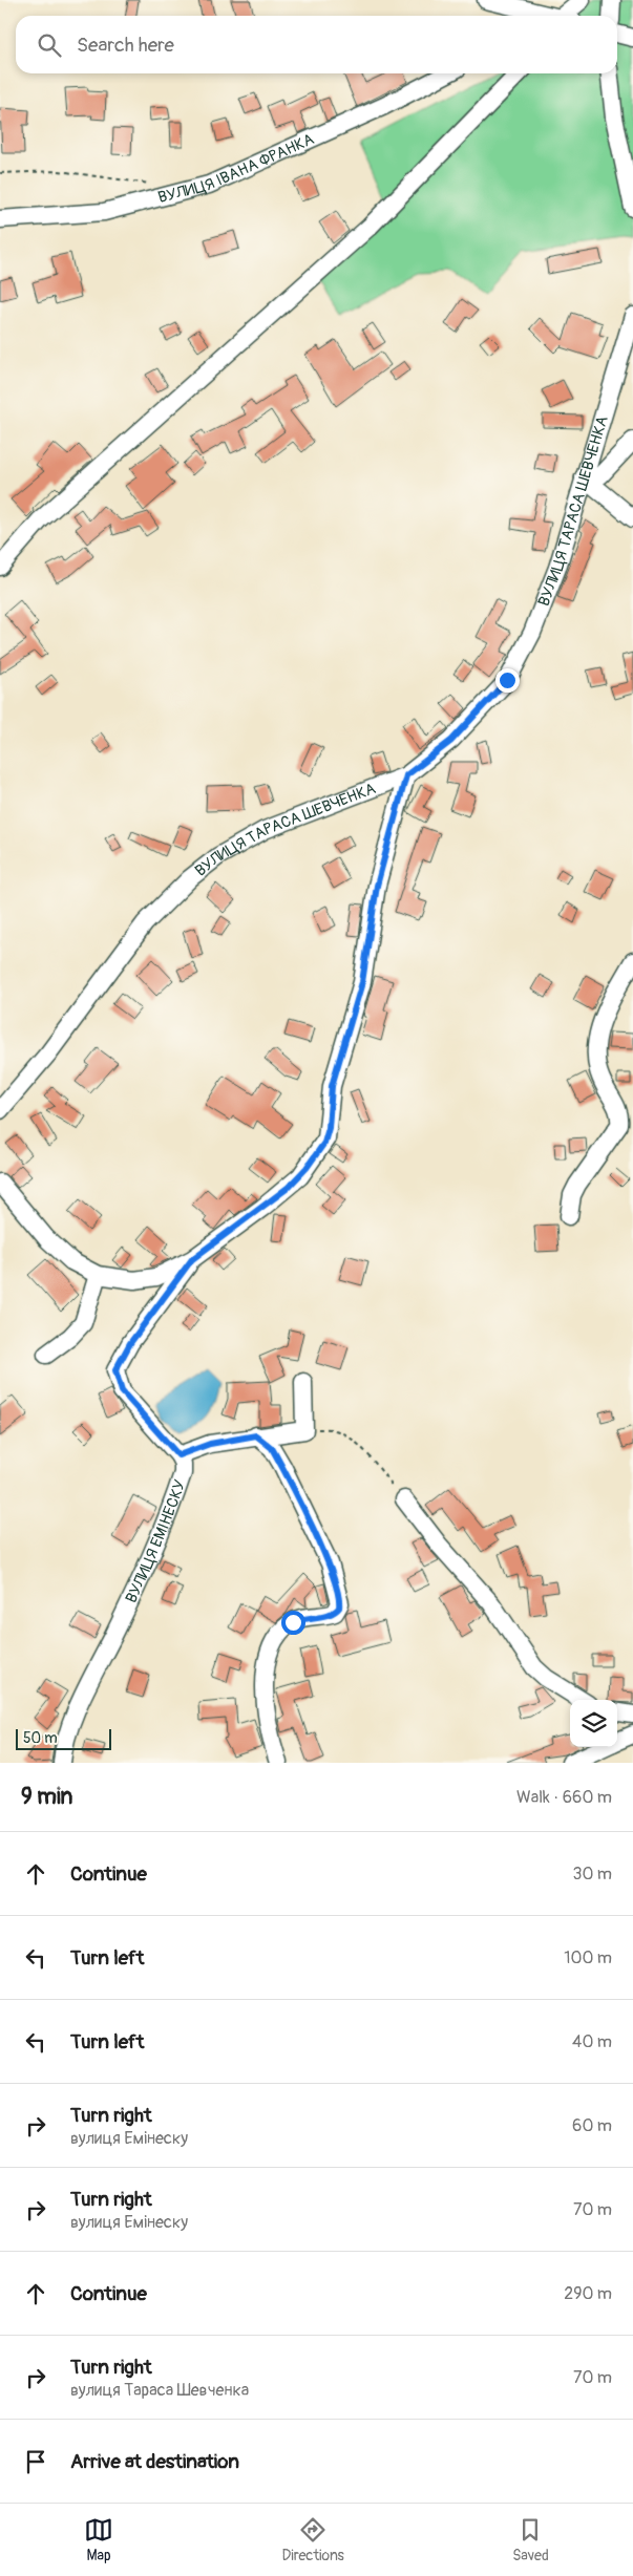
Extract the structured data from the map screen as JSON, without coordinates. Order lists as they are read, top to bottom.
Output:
{
  "streets": {
    "street": ["ВУЛИЦЯ ІВАНА ФРАНКА", "ВУЛИЦЯ ТАРАСА ШЕВЧЕНКА", "ВУЛИЦЯ ЕМІНЕСКУ"]
  },
  "scale_bar": "50 m",
  "page": {
    "search": "Search here",
    "scale": "50 m",
    "heading": ["9 min", "Walk · 660 m"],
    "list": [
      ["Continue", "30 m"],
      ["Turn left", "100 m"],
      ["Turn left", "40 m"],
      ["Turn right", "вулиця Емінеску", "60 m"],
      ["Turn right", "вулиця Емінеску", "70 m"],
      ["Continue", "290 m"],
      ["Turn right", "вулиця Тараса Шевченка", "70 m"],
      "Arrive at destination"
    ],
    "nav": ["Map", "Directions", "Saved"]
  }
}
